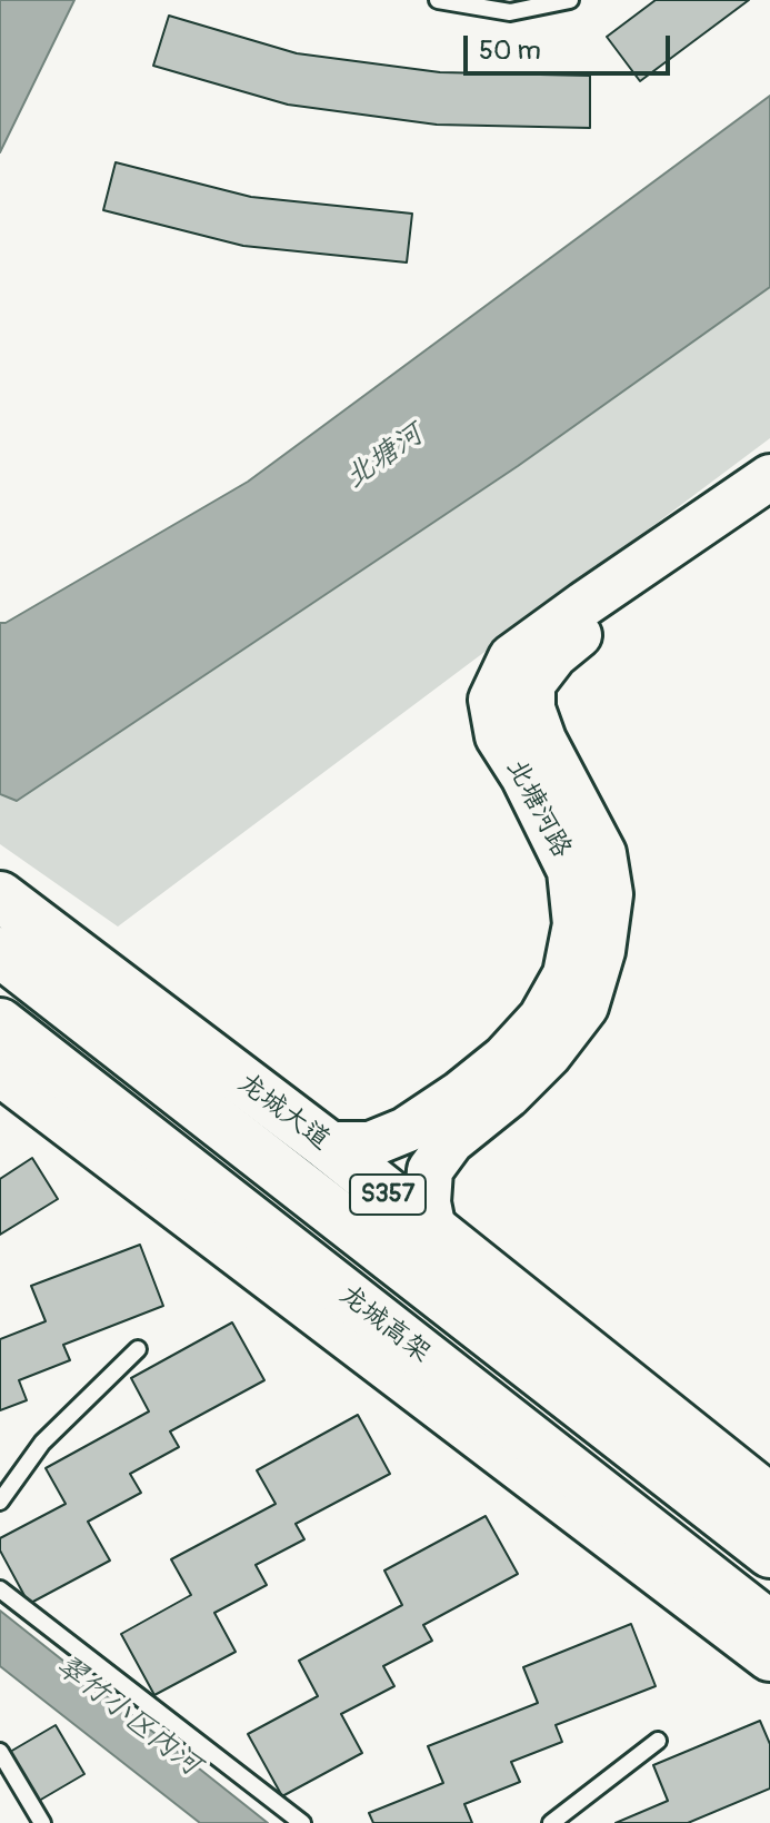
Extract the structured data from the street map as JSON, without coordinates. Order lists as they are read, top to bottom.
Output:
{
  "streets": {
    "main road": [
      "北塘河路",
      "龙城大道",
      "S357",
      "龙城高架"
    ]
  },
  "crossings": [
    ["北塘河路", "龙城大道"]
  ],
  "water": ["北塘河", "翠竹小区内河"],
  "scale_bar": "50 m"
}
